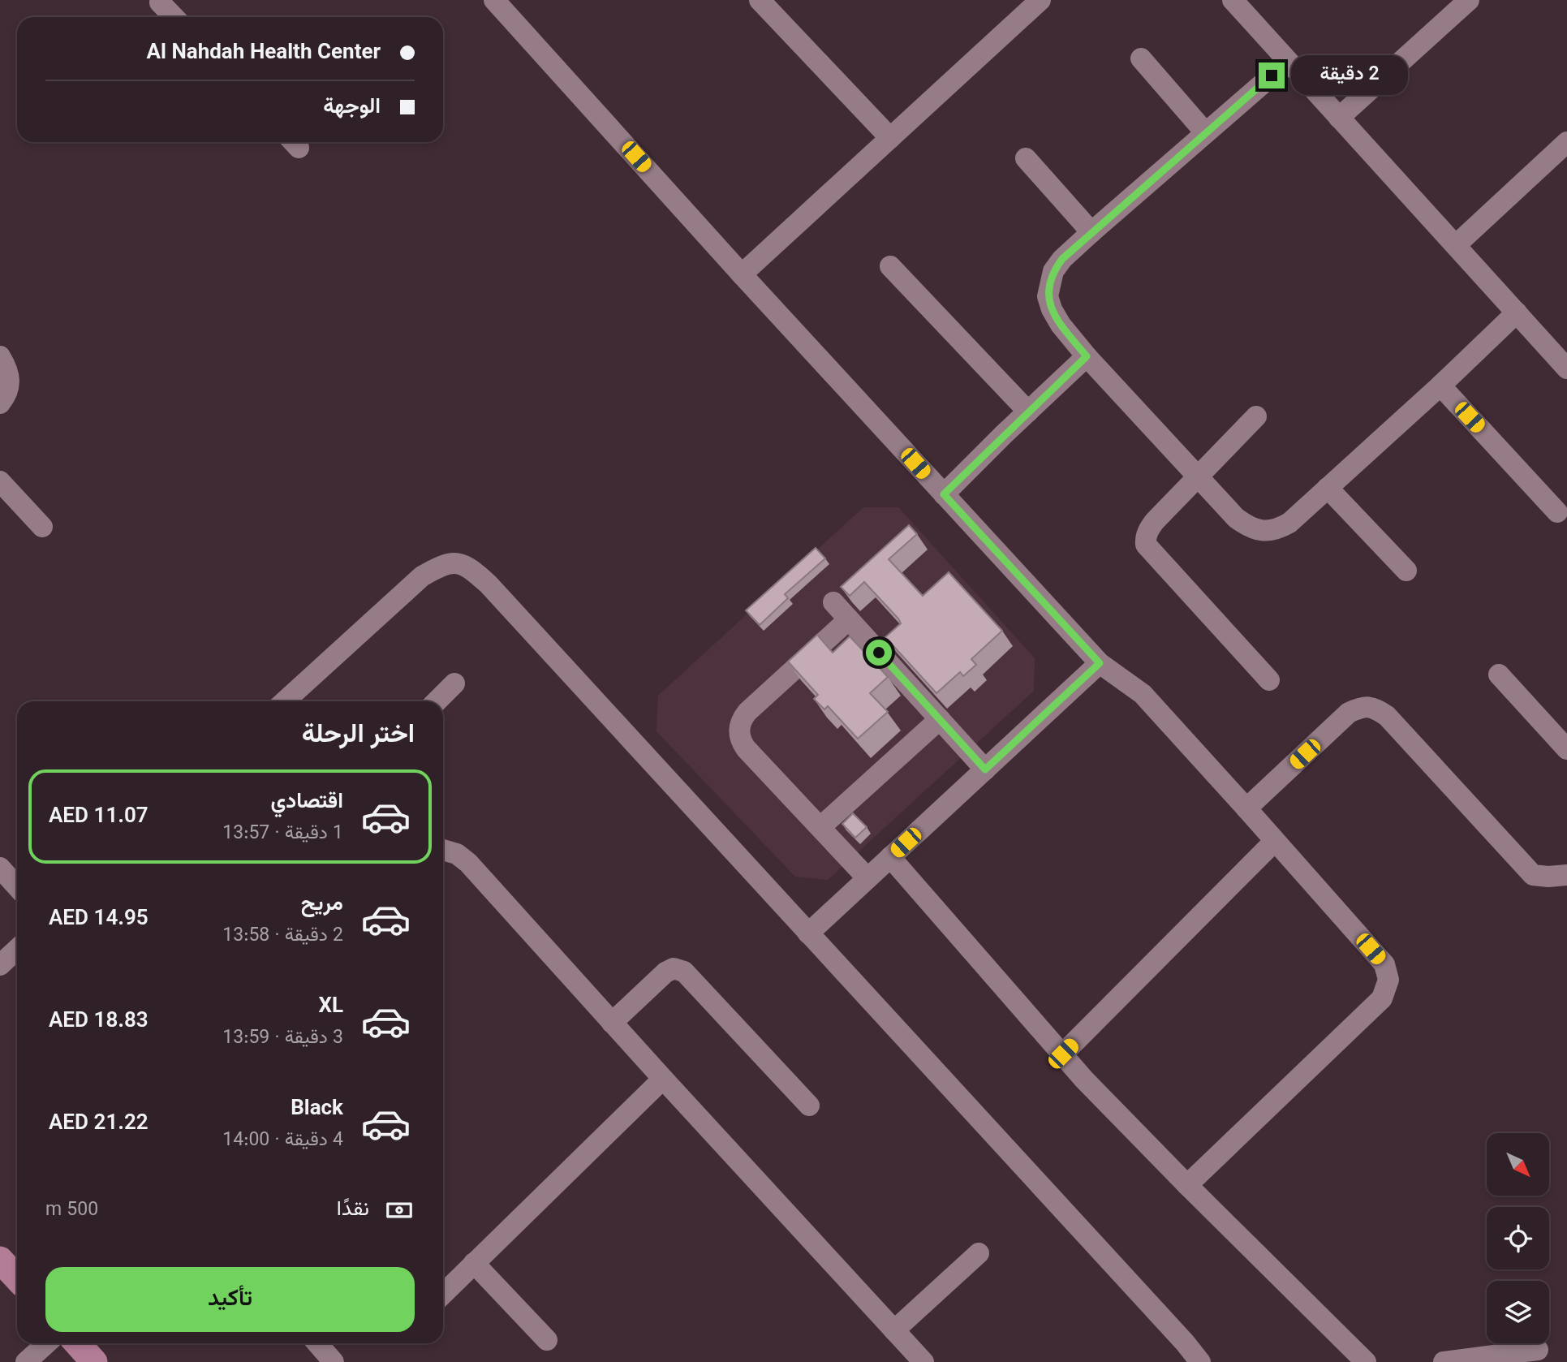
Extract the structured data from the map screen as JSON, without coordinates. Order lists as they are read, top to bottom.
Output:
{
  "north": "bottom right",
  "page": {
    "banner": ["Al Nahdah Health Center", "الوجهة"],
    "bubble": "2 دقيقة",
    "heading": "اختر الرحلة",
    "list": [
      {
        "name": "اقتصادي",
        "note": "1 دقيقة · 13:57",
        "value": "AED 11.07"
      },
      {
        "name": "مريح",
        "note": "2 دقيقة · 13:58",
        "value": "AED 14.95"
      },
      {
        "name": "XL",
        "note": "3 دقيقة · 13:59",
        "value": "AED 18.83"
      },
      {
        "name": "Black",
        "note": "4 دقيقة · 14:00",
        "value": "AED 21.22"
      }
    ],
    "pay": ["نقدًا", "500 m"],
    "buttons": "تأكيد"
  }
}
